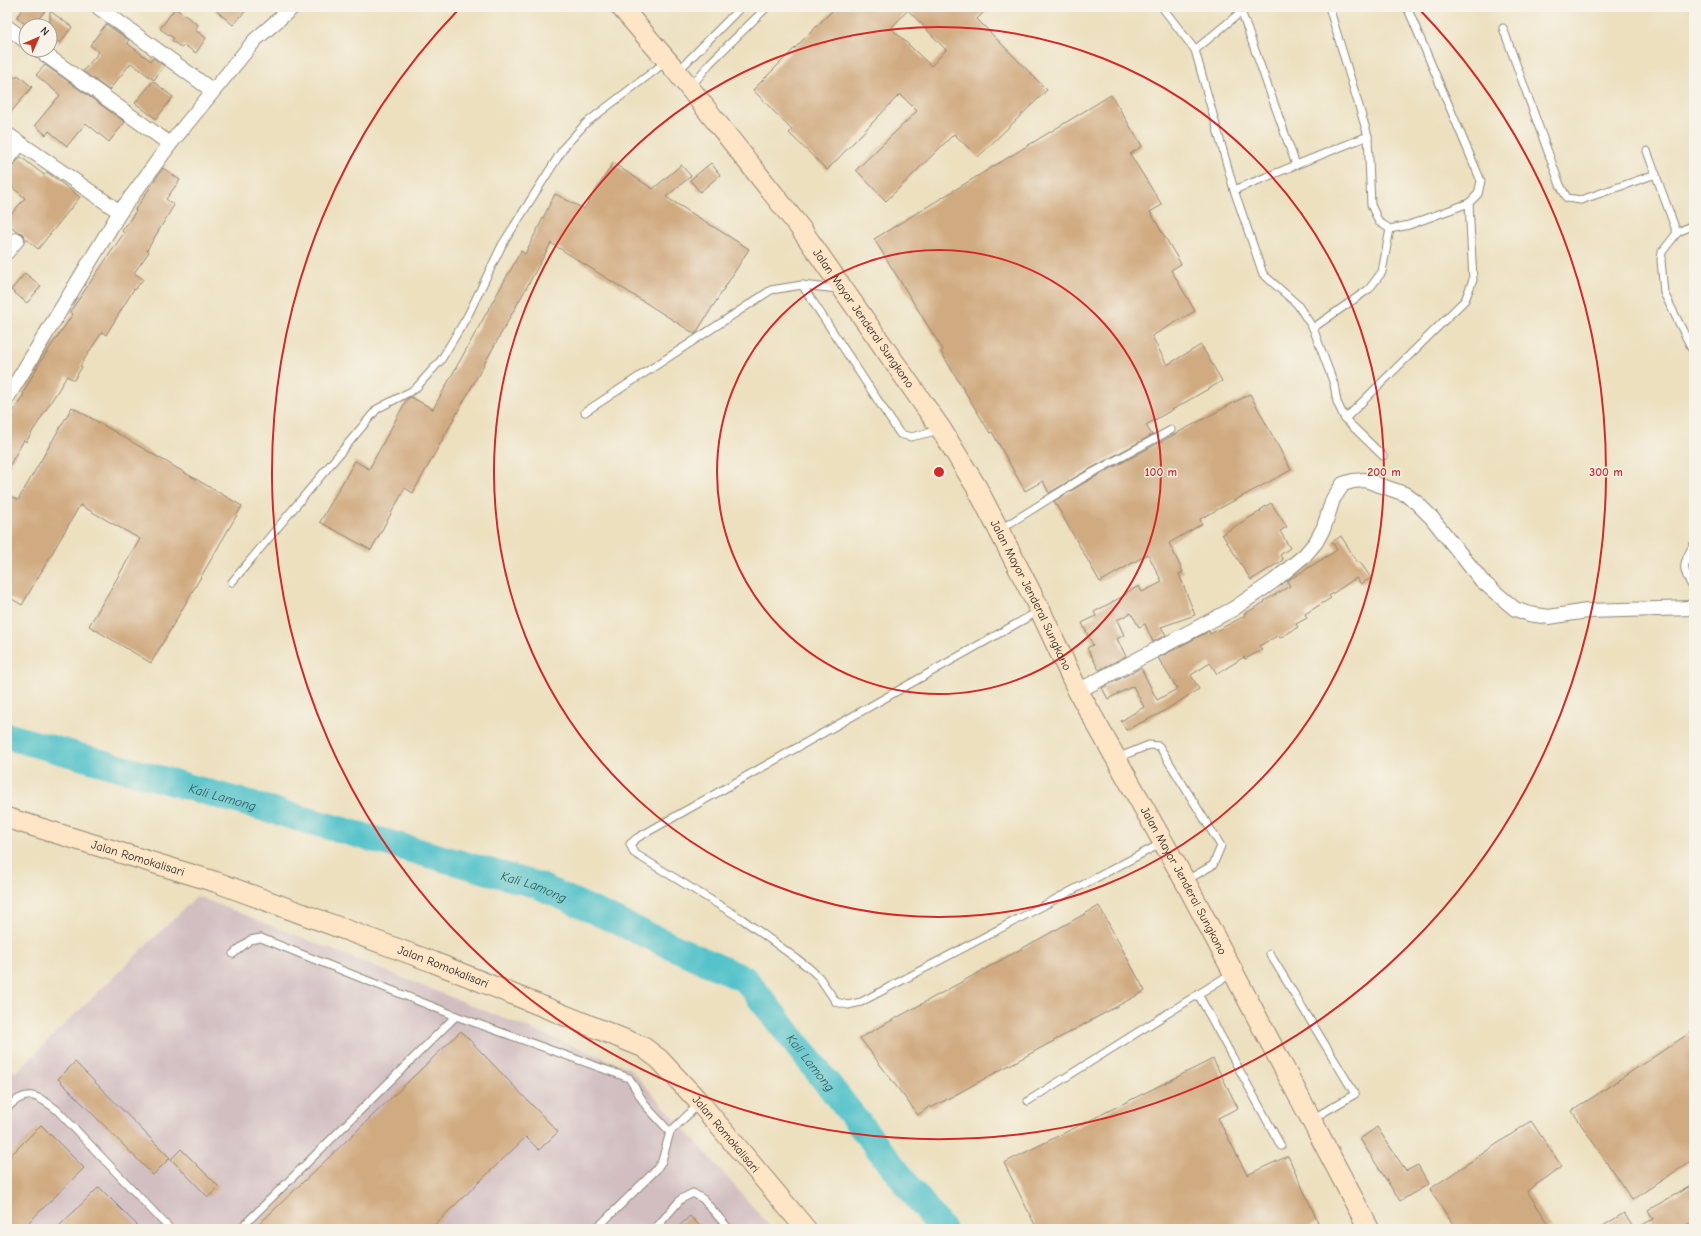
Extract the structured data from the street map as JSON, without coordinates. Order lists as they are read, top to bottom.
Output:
{
  "streets": {
    "main road": ["Jalan Mayor Jenderal Sungkono", "Jalan Romokalisari"]
  },
  "water": ["Kali Lamong"],
  "north": "top right",
  "rings": ["100 m", "200 m", "300 m"]
}
